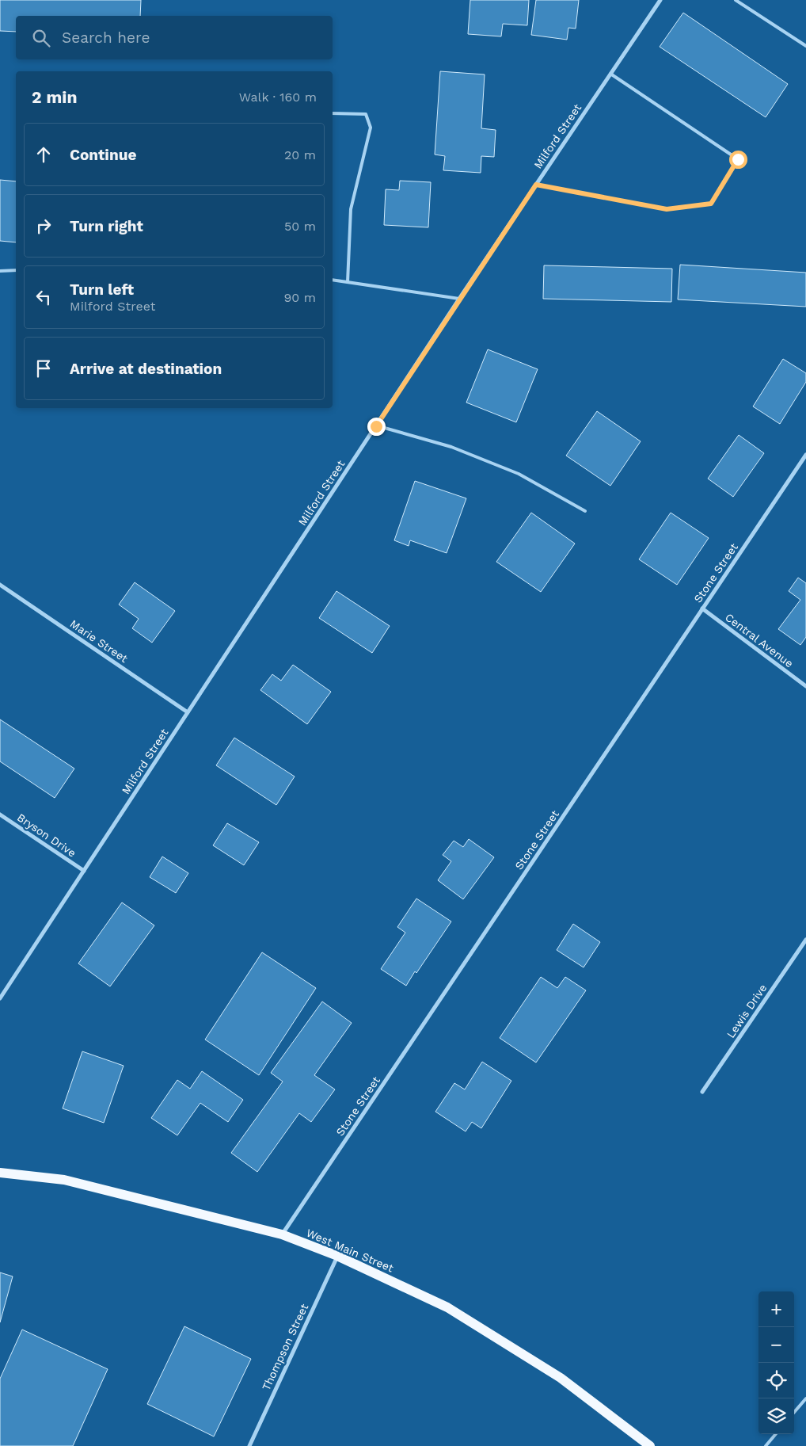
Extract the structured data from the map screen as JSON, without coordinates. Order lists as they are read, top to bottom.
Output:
{
  "streets": {
    "main road": ["West Main Street"],
    "street": [
      "Milford Street",
      "Stone Street",
      "Central Avenue",
      "Marie Street",
      "Bryson Drive",
      "Lewis Drive",
      "Thompson Street"
    ]
  },
  "crossings": [
    ["Milford Street", "Marie Street"],
    ["Milford Street", "Bryson Drive"],
    ["Stone Street", "Central Avenue"],
    ["Stone Street", "West Main Street"],
    ["West Main Street", "Thompson Street"]
  ],
  "page": {
    "search": "Search here",
    "heading": ["2 min", "Walk · 160 m"],
    "list": [
      ["Continue", "20 m"],
      ["Turn right", "50 m"],
      ["Turn left", "Milford Street", "90 m"],
      "Arrive at destination"
    ],
    "map_buttons": ["+", "−"]
  }
}
